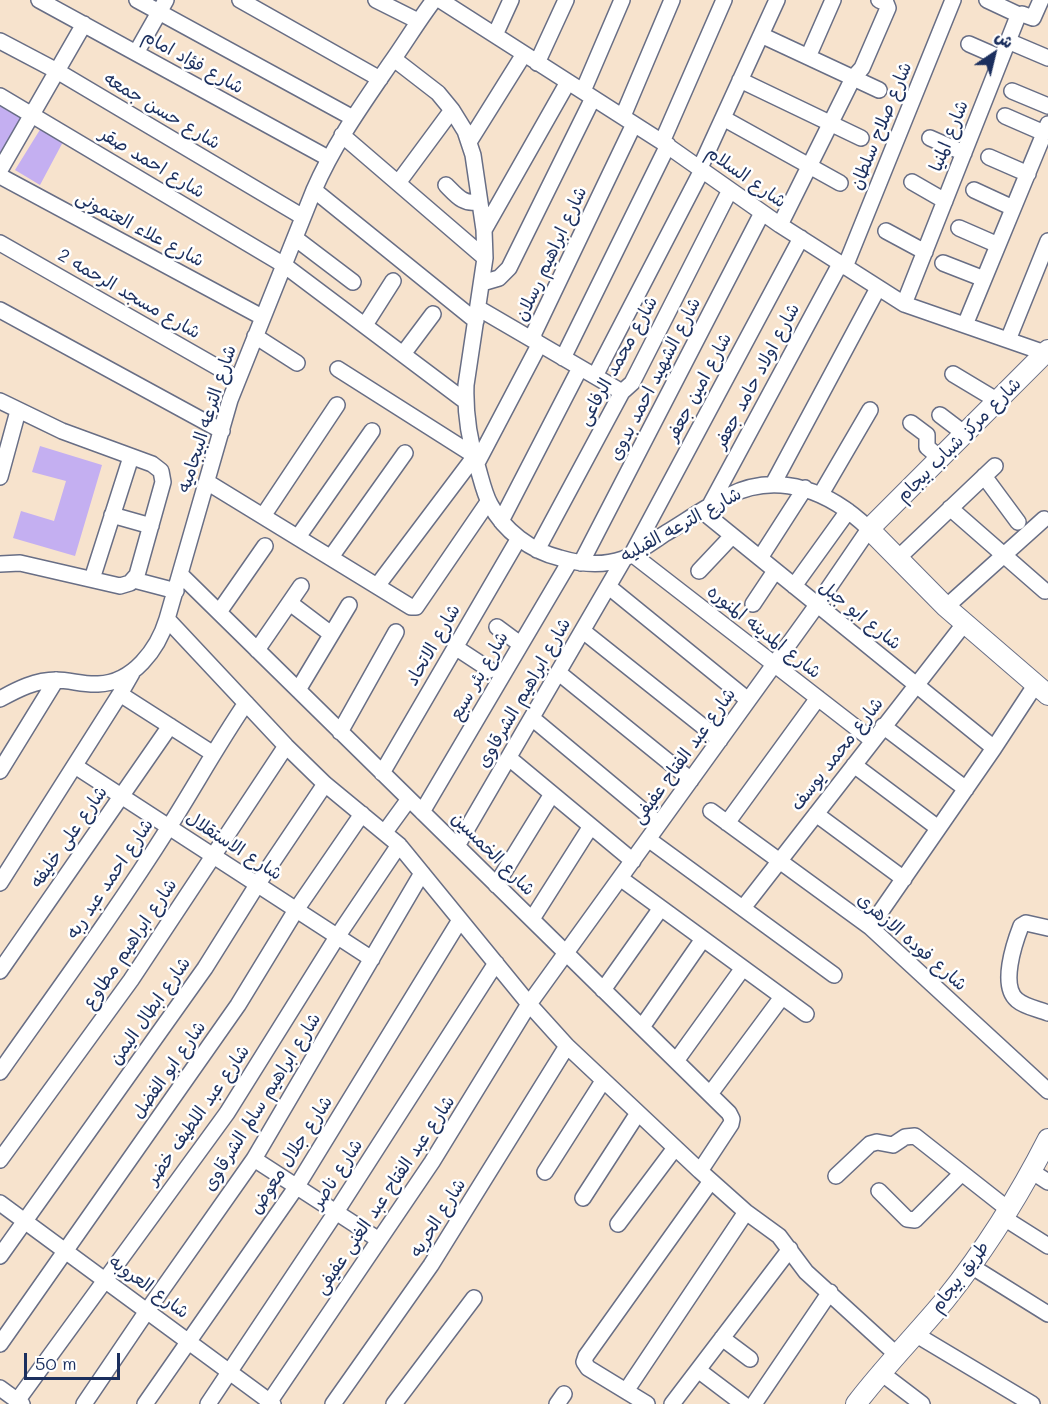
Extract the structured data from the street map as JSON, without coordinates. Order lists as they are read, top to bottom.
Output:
{
  "streets": {
    "main road": ["شارع مركز شباب بيجام", "شارع الترعه القبليه", "طريق بيجام"],
    "street": [
      "شارع فؤاد امام",
      "شارع حسن جمعه",
      "شارع صلاح سلطان",
      "شارع المنيا",
      "شارع احمد صقر",
      "شارع السلام",
      "شارع علاء العتمونى",
      "شارع ابراهيم رسلان",
      "شارع مسجد الرحمه 2",
      "شارع محمد الرفاعى",
      "شارع اولاد حامد جعفر",
      "شارع الشهيد احمد بدوى",
      "شارع امين جعفر",
      "شارع الترعه البيجاميه",
      "شارع ابو جبل",
      "شارع المدينه المنوره",
      "شارع الاتحاد",
      "شارع بئر سبع",
      "شارع ابراهيم الشرقاوى",
      "شارع محمد يوسف",
      "شارع عبد الفتاح عفيفى",
      "شارع على خليفه",
      "شارع الاستقلال",
      "شارع الخمسين",
      "شارع احمد عبد ربه",
      "شارع فوده الازهرى",
      "شارع ابراهيم مطاوع",
      "شارع ابطال اليمن",
      "شارع ابو الفضل",
      "شارع ابراهيم سالم الشرقاوى",
      "شارع عبد اللطيف خضر",
      "شارع جلال معوض",
      "شارع ناصر",
      "شارع عبد الفتاح عبد الغنى عفيفى",
      "شارع الحريه",
      "شارع العروبه"
    ]
  },
  "crossings": [
    ["شارع فؤاد امام", "شارع الترعه البيجاميه"],
    ["شارع حسن جمعه", "شارع الترعه البيجاميه"],
    ["شارع صلاح سلطان", "شارع السلام"],
    ["شارع صلاح سلطان", "شارع اولاد حامد جعفر"],
    ["شارع المنيا", "شارع السلام"],
    ["شارع احمد صقر", "شارع الترعه البيجاميه"],
    ["شارع احمد صقر", "شارع الترعه القبليه"],
    ["شارع السلام", "شارع ابراهيم رسلان"],
    ["شارع السلام", "شارع محمد الرفاعى"],
    ["شارع السلام", "شارع اولاد حامد جعفر"],
    ["شارع السلام", "شارع الشهيد احمد بدوى"],
    ["شارع السلام", "شارع امين جعفر"],
    ["شارع السلام", "شارع مركز شباب بيجام"],
    ["شارع علاء العتمونى", "شارع الترعه البيجاميه"],
    ["شارع ابراهيم رسلان", "شارع الترعه القبليه"],
    ["شارع مسجد الرحمه 2", "شارع الترعه البيجاميه"],
    ["شارع محمد الرفاعى", "شارع الترعه القبليه"],
    ["شارع اولاد حامد جعفر", "شارع الترعه القبليه"],
    ["شارع اولاد حامد جعفر", "شارع ابو جبل"],
    ["شارع الشهيد احمد بدوى", "شارع الترعه القبليه"],
    ["شارع الشهيد احمد بدوى", "شارع بئر سبع"],
    ["شارع امين جعفر", "شارع الترعه القبليه"],
    ["شارع امين جعفر", "شارع المدينه المنوره"],
    ["شارع امين جعفر", "شارع ابراهيم الشرقاوى"],
    ["شارع الترعه البيجاميه", "شارع الترعه القبليه"],
    ["شارع الترعه البيجاميه", "شارع الخمسين"],
    ["شارع مركز شباب بيجام", "شارع الترعه القبليه"],
    ["شارع مركز شباب بيجام", "شارع عبد الفتاح عفيفى"],
    ["شارع الترعه القبليه", "شارع ابو جبل"],
    ["شارع الترعه القبليه", "شارع المدينه المنوره"],
    ["شارع الترعه القبليه", "شارع الاتحاد"],
    ["شارع الترعه القبليه", "شارع بئر سبع"],
    ["شارع الترعه القبليه", "شارع ابراهيم الشرقاوى"],
    ["شارع الترعه القبليه", "شارع محمد يوسف"],
    ["شارع الترعه القبليه", "شارع عبد الفتاح عفيفى"],
    ["شارع ابو جبل", "شارع محمد يوسف"],
    ["شارع ابو جبل", "شارع عبد الفتاح عفيفى"],
    ["شارع المدينه المنوره", "شارع ابراهيم الشرقاوى"],
    ["شارع المدينه المنوره", "شارع محمد يوسف"],
    ["شارع المدينه المنوره", "شارع عبد الفتاح عفيفى"],
    ["شارع الاتحاد", "شارع الخمسين"],
    ["شارع بئر سبع", "شارع الخمسين"],
    ["شارع ابراهيم الشرقاوى", "شارع الخمسين"],
    ["شارع محمد يوسف", "شارع فوده الازهرى"],
    ["شارع عبد الفتاح عفيفى", "شارع الخمسين"],
    ["شارع عبد الفتاح عفيفى", "شارع عبد الفتاح عبد الغنى عفيفى"],
    ["شارع على خليفه", "شارع الاستقلال"],
    ["شارع الاستقلال", "شارع احمد عبد ربه"],
    ["شارع الاستقلال", "شارع ابراهيم مطاوع"],
    ["شارع الاستقلال", "شارع ابطال اليمن"],
    ["شارع الاستقلال", "شارع ابو الفضل"],
    ["شارع الاستقلال", "شارع ابراهيم سالم الشرقاوى"],
    ["شارع الاستقلال", "شارع عبد اللطيف خضر"],
    ["شارع ابطال اليمن", "شارع العروبه"],
    ["شارع ابو الفضل", "شارع العروبه"],
    ["شارع ابراهيم سالم الشرقاوى", "شارع العروبه"],
    ["شارع عبد اللطيف خضر", "شارع العروبه"],
    ["شارع جلال معوض", "شارع العروبه"],
    ["شارع ناصر", "شارع العروبه"],
    ["شارع عبد الفتاح عبد الغنى عفيفى", "شارع العروبه"]
  ],
  "scale_bar": "50 m",
  "north": "top right"
}
